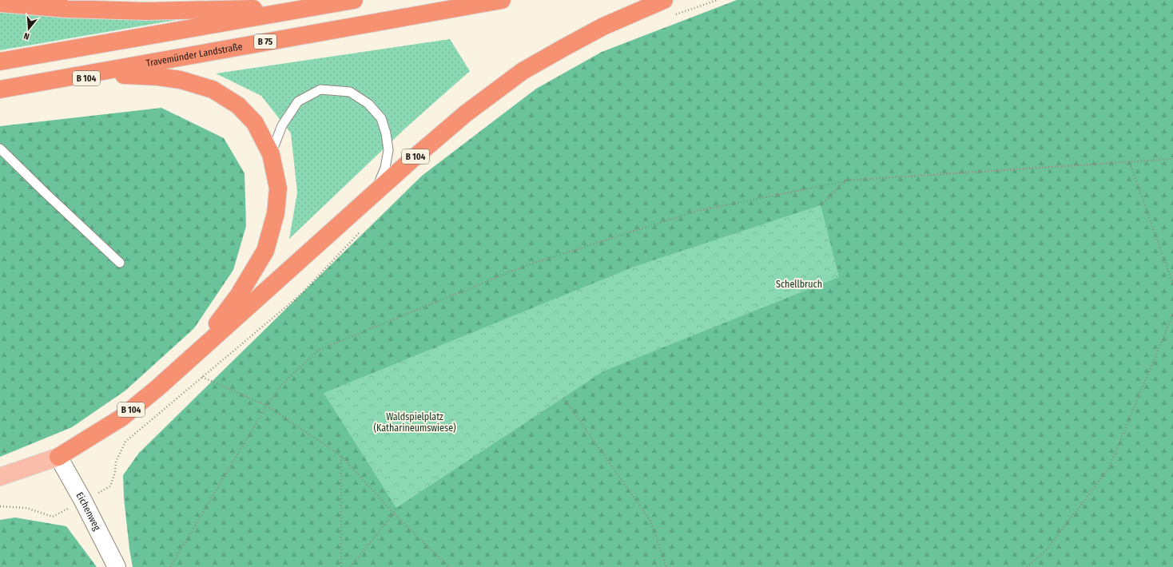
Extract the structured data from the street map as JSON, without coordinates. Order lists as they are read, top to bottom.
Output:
{
  "streets": {
    "highway": ["B 75", "Travemünder Landstraße", "B 104"],
    "street": ["Eichenweg"]
  },
  "crossings": [
    ["Travemünder Landstraße", "B 104"],
    ["B 104", "Eichenweg"]
  ],
  "parks": ["Schellbruch", "Waldspielplatz (Katharineumswiese)"],
  "north": "bottom"
}
